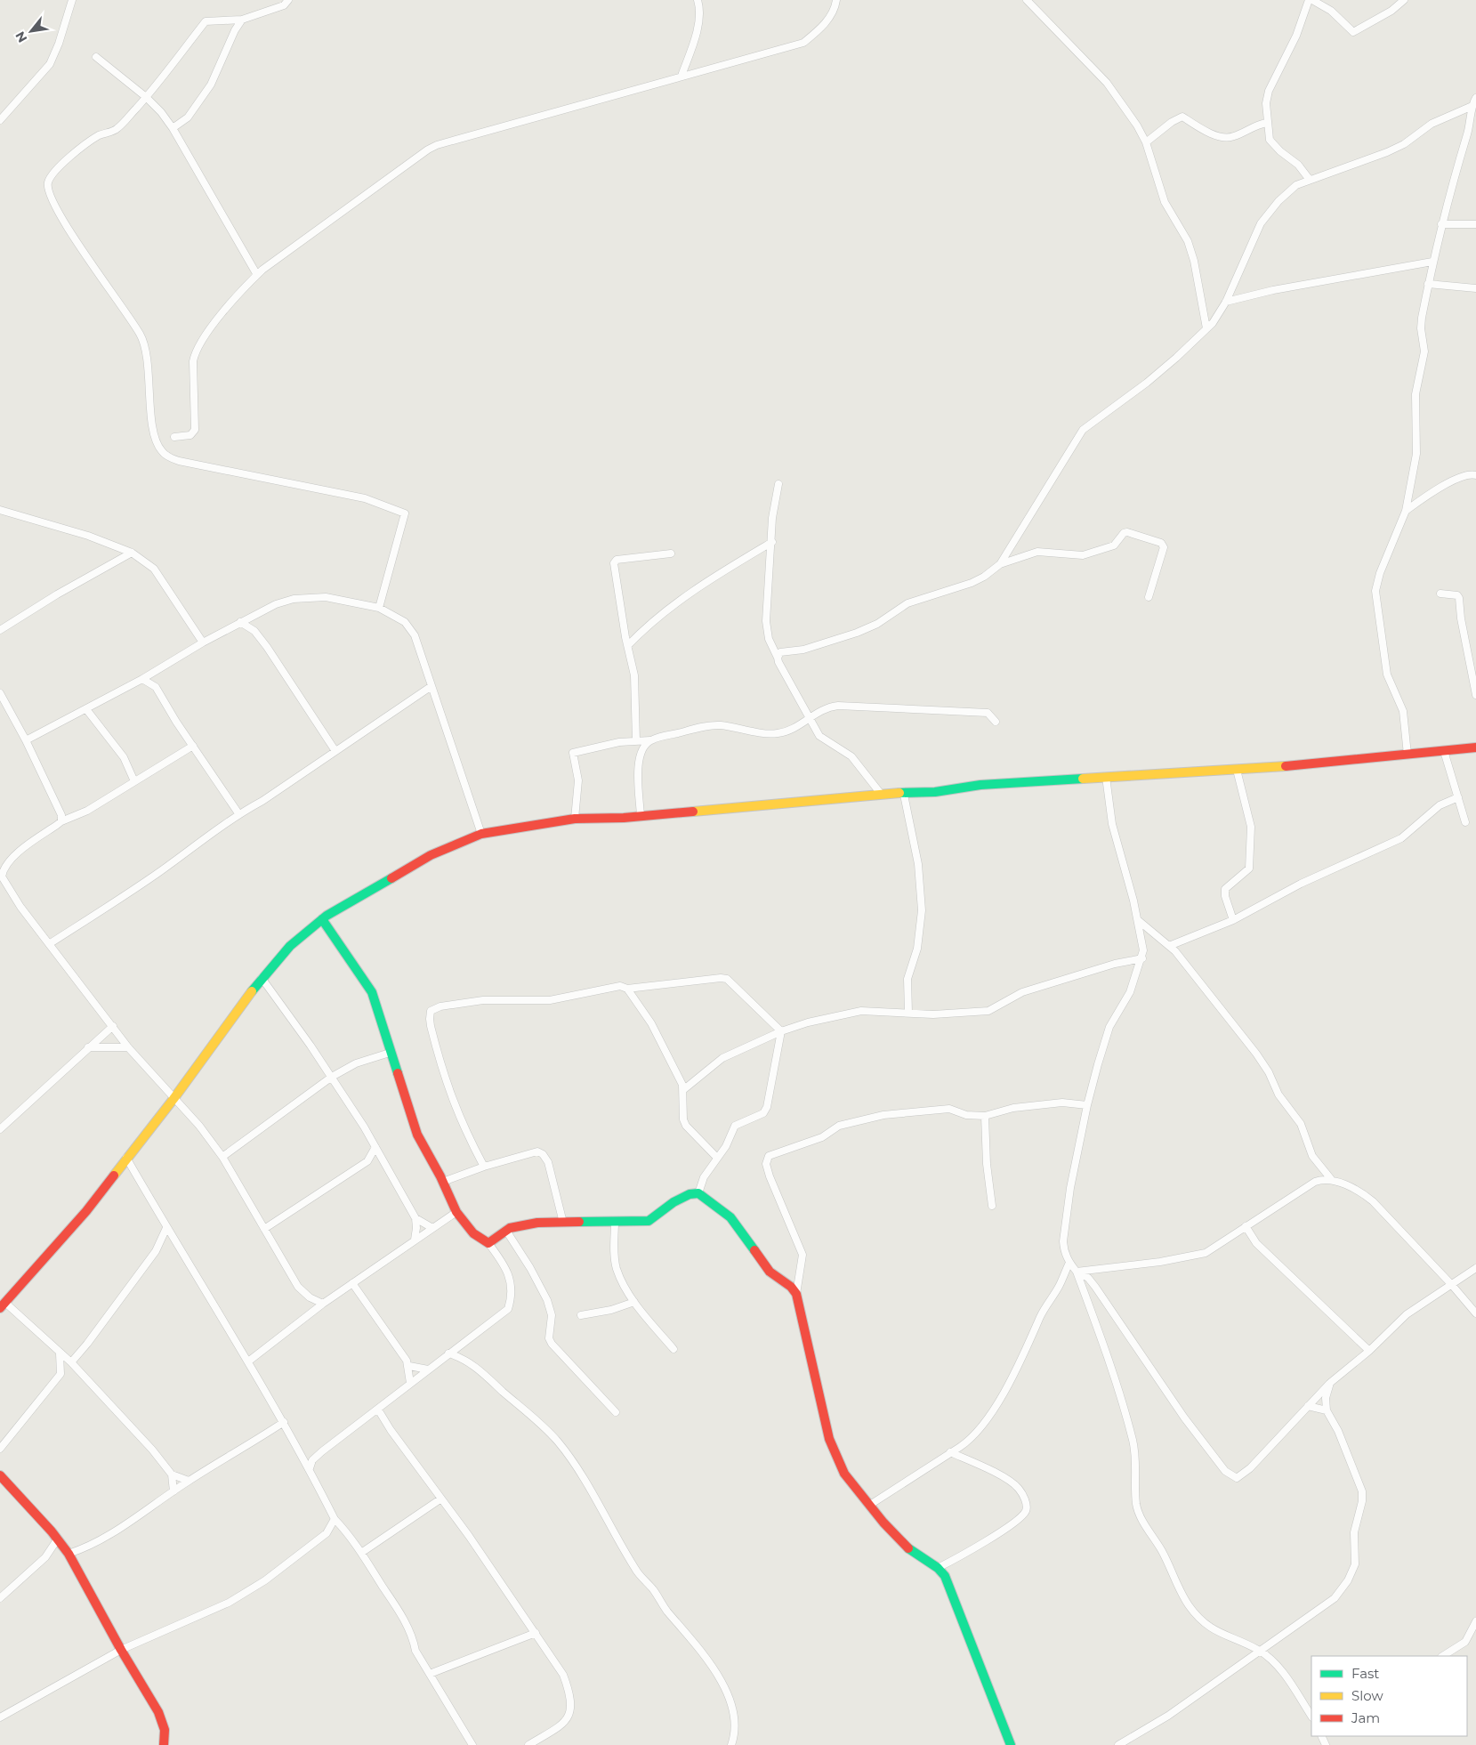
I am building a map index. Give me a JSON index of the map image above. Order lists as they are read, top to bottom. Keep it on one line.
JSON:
{"legend":["Fast","Slow","Jam"],"north":"bottom left"}
